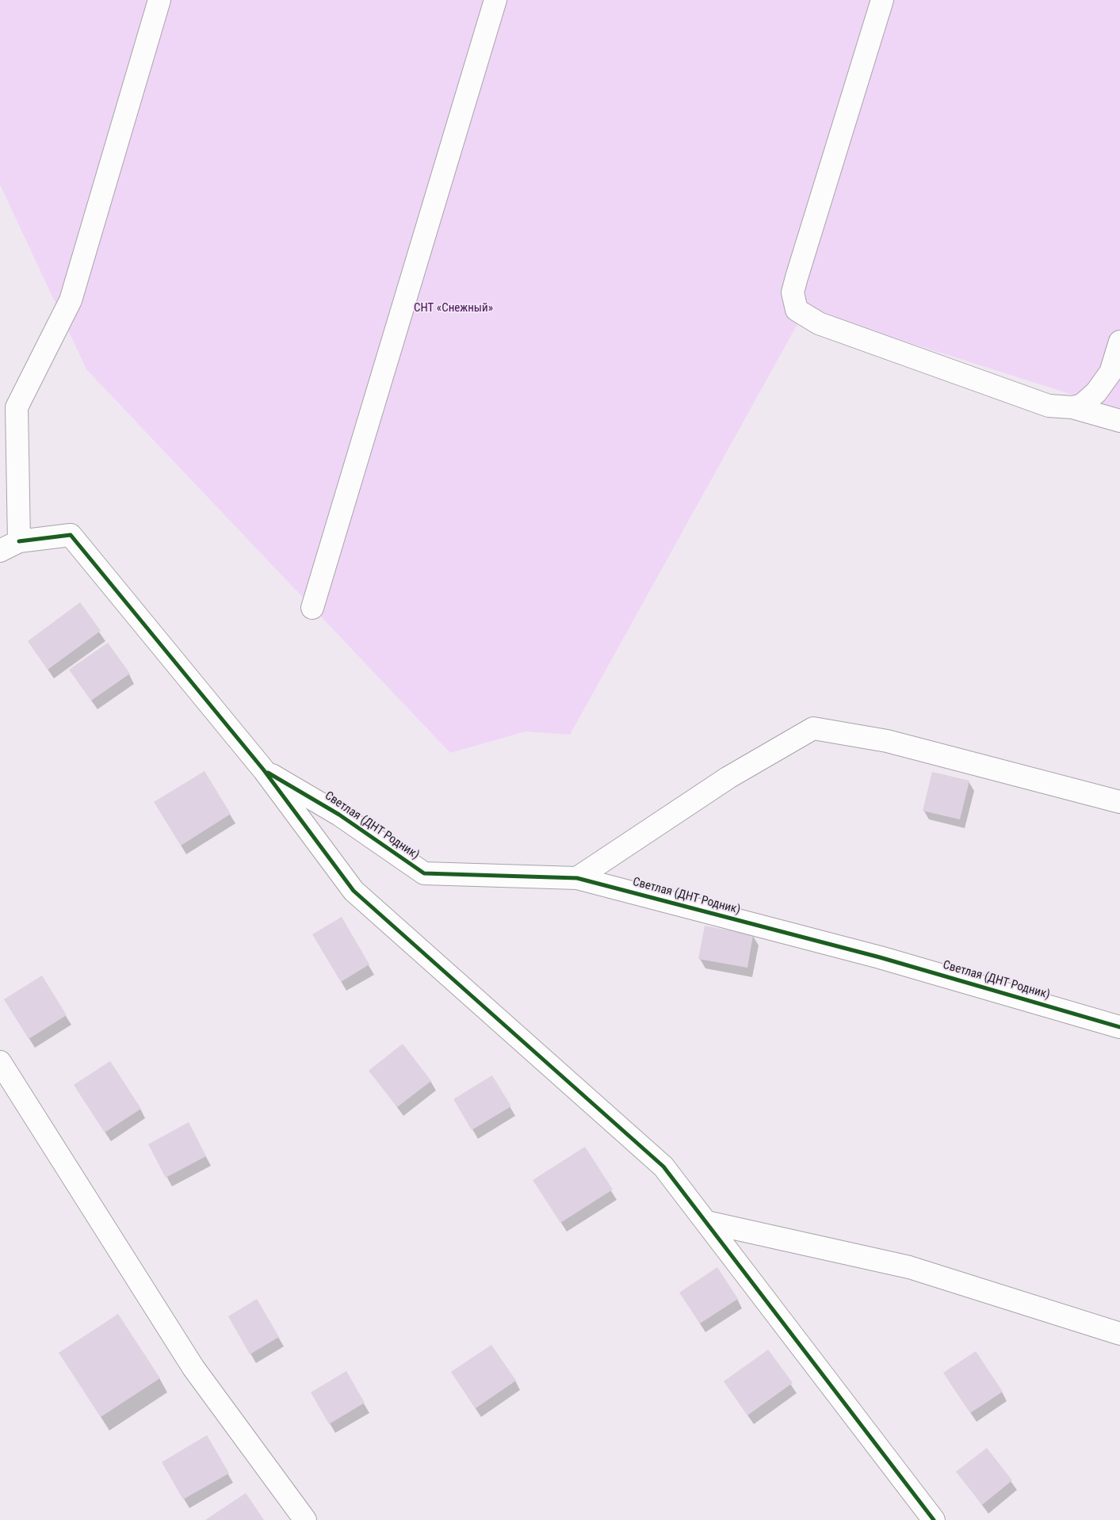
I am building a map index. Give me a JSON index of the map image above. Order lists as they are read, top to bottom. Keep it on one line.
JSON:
{"streets":{"street":["Светлая (ДНТ Родник)"]},"parks":["СНТ «Снежный»"]}
